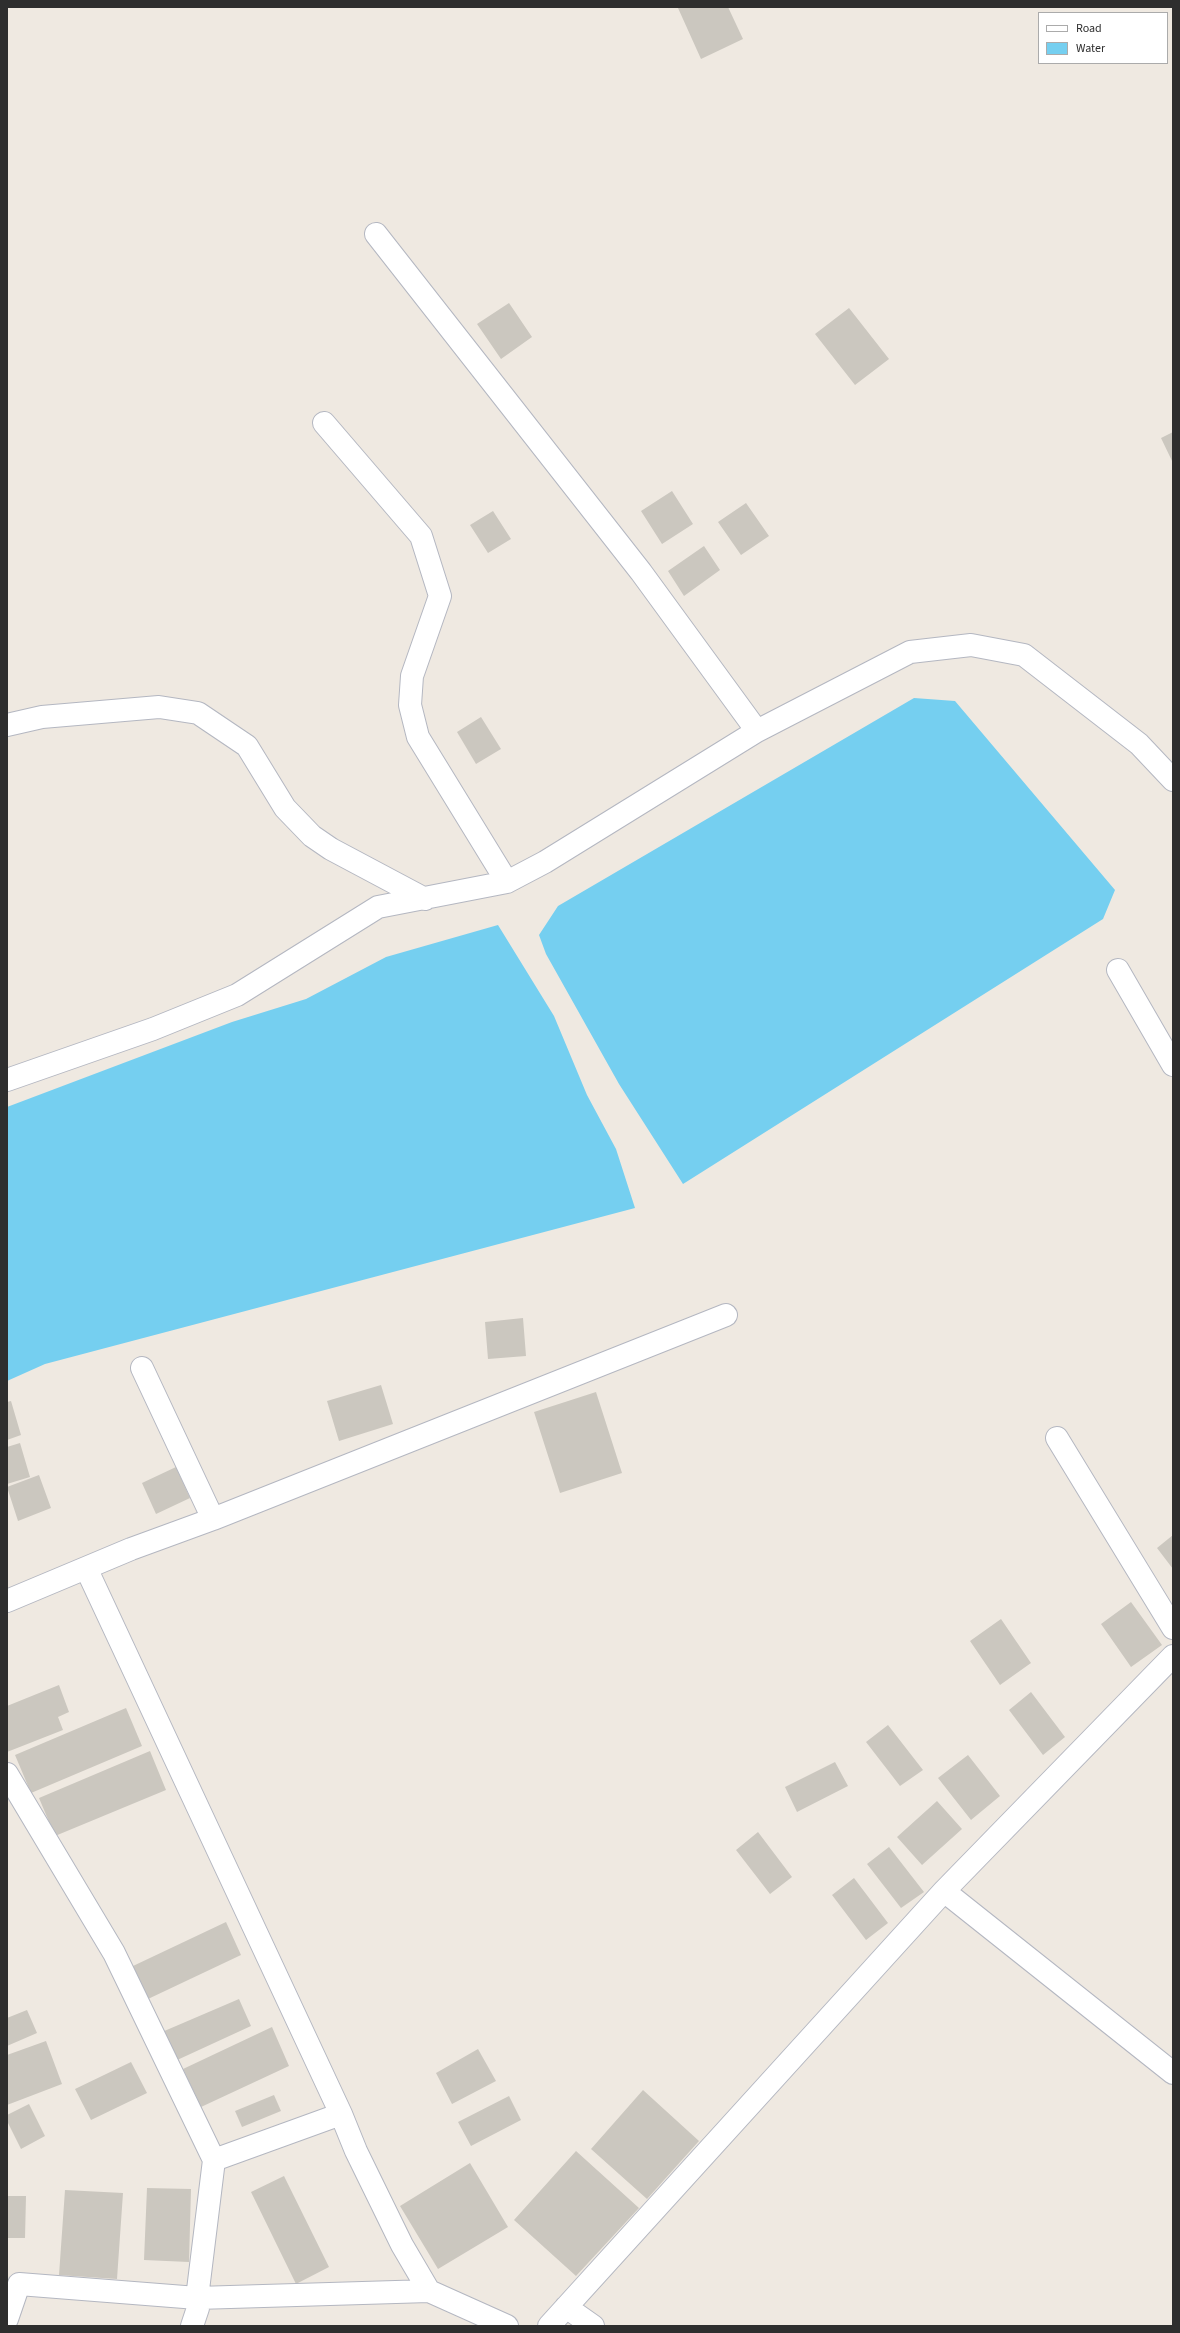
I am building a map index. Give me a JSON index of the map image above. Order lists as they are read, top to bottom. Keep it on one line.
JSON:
{"legend":["Road","Water"]}
